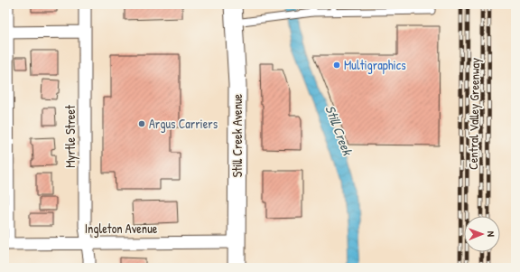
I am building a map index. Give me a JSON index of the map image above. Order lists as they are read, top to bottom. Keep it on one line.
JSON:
{"streets":{"street":["Still Creek Avenue","Myrtle Street","Ingleton Avenue"],"path":["Central Valley Greenway"]},"crossings":[["Still Creek Avenue","Ingleton Avenue"],["Myrtle Street","Ingleton Avenue"]],"water":["Still Creek"],"places":["Multigraphics","Argus Carriers"],"north":"right"}
